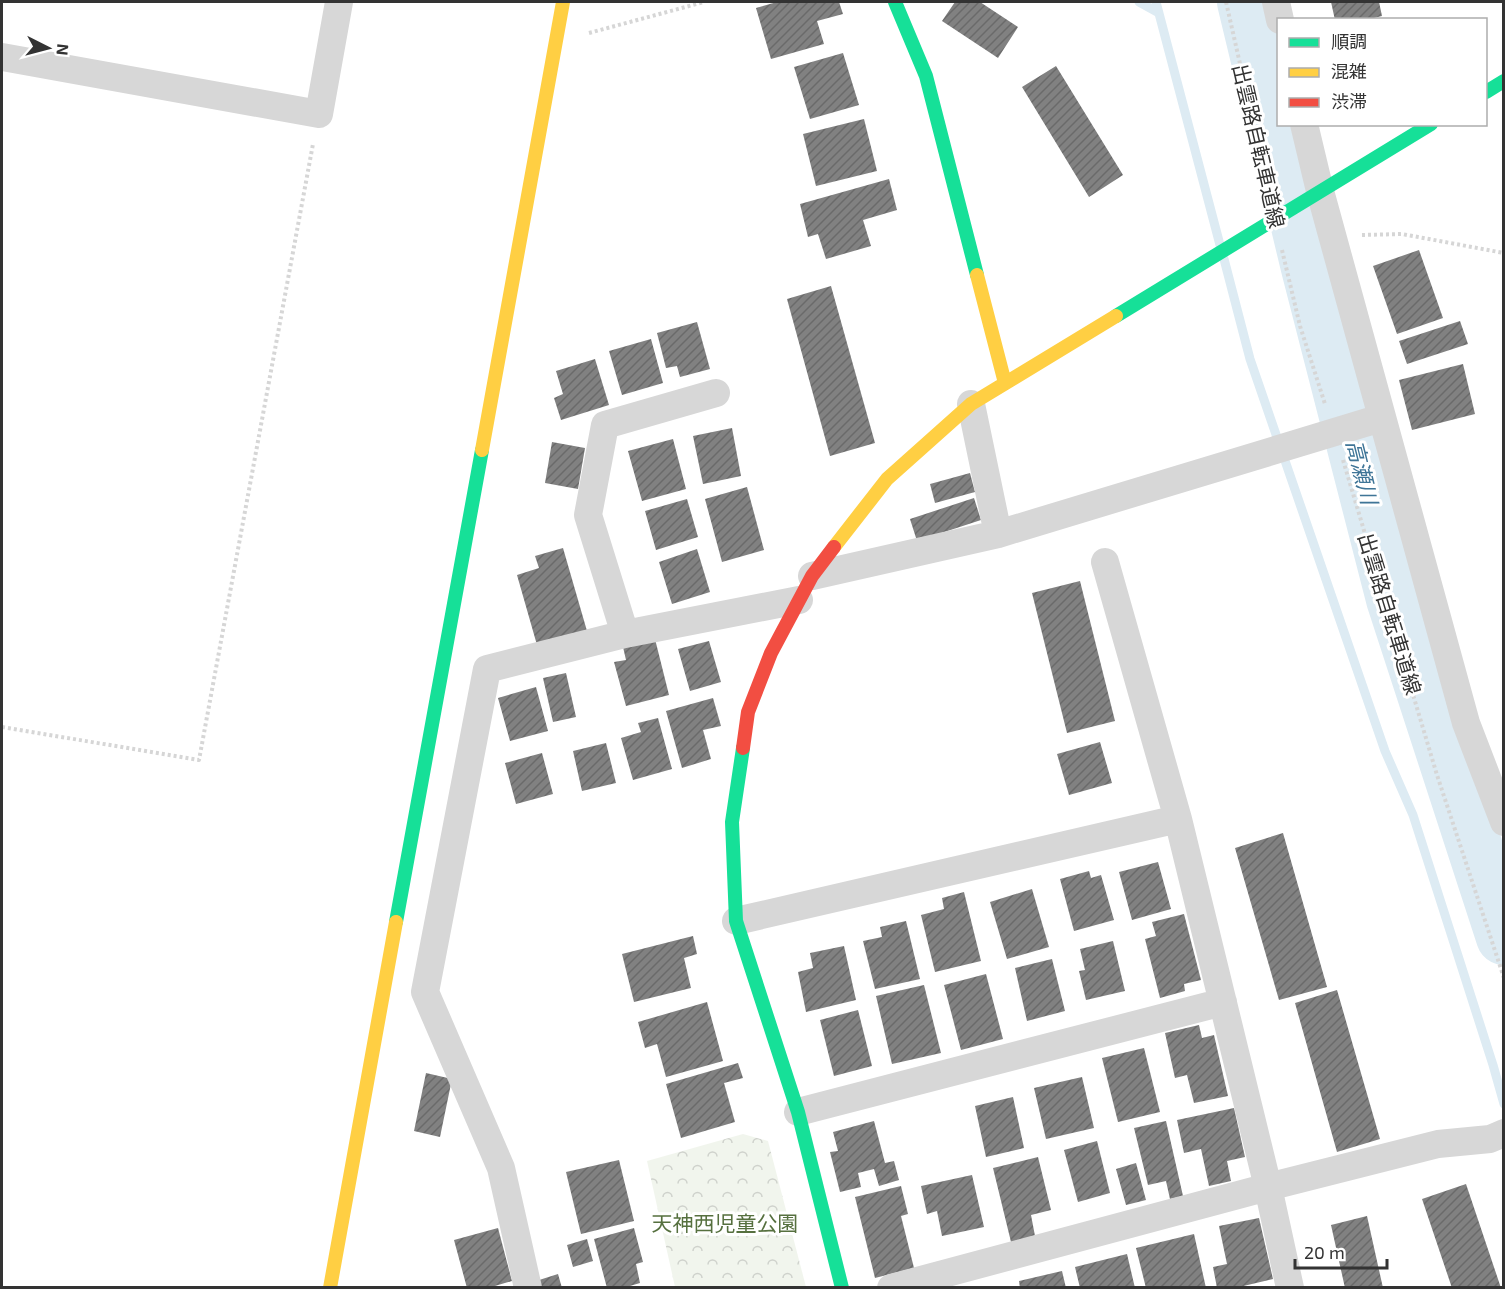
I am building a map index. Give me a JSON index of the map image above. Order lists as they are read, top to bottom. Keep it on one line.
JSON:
{"streets":{"path":["出雲路自転車道線"]},"water":["高瀬川"],"parks":["天神西児童公園"],"legend":["順調","混雑","渋滞"],"scale_bar":"20 m","north":"right"}
